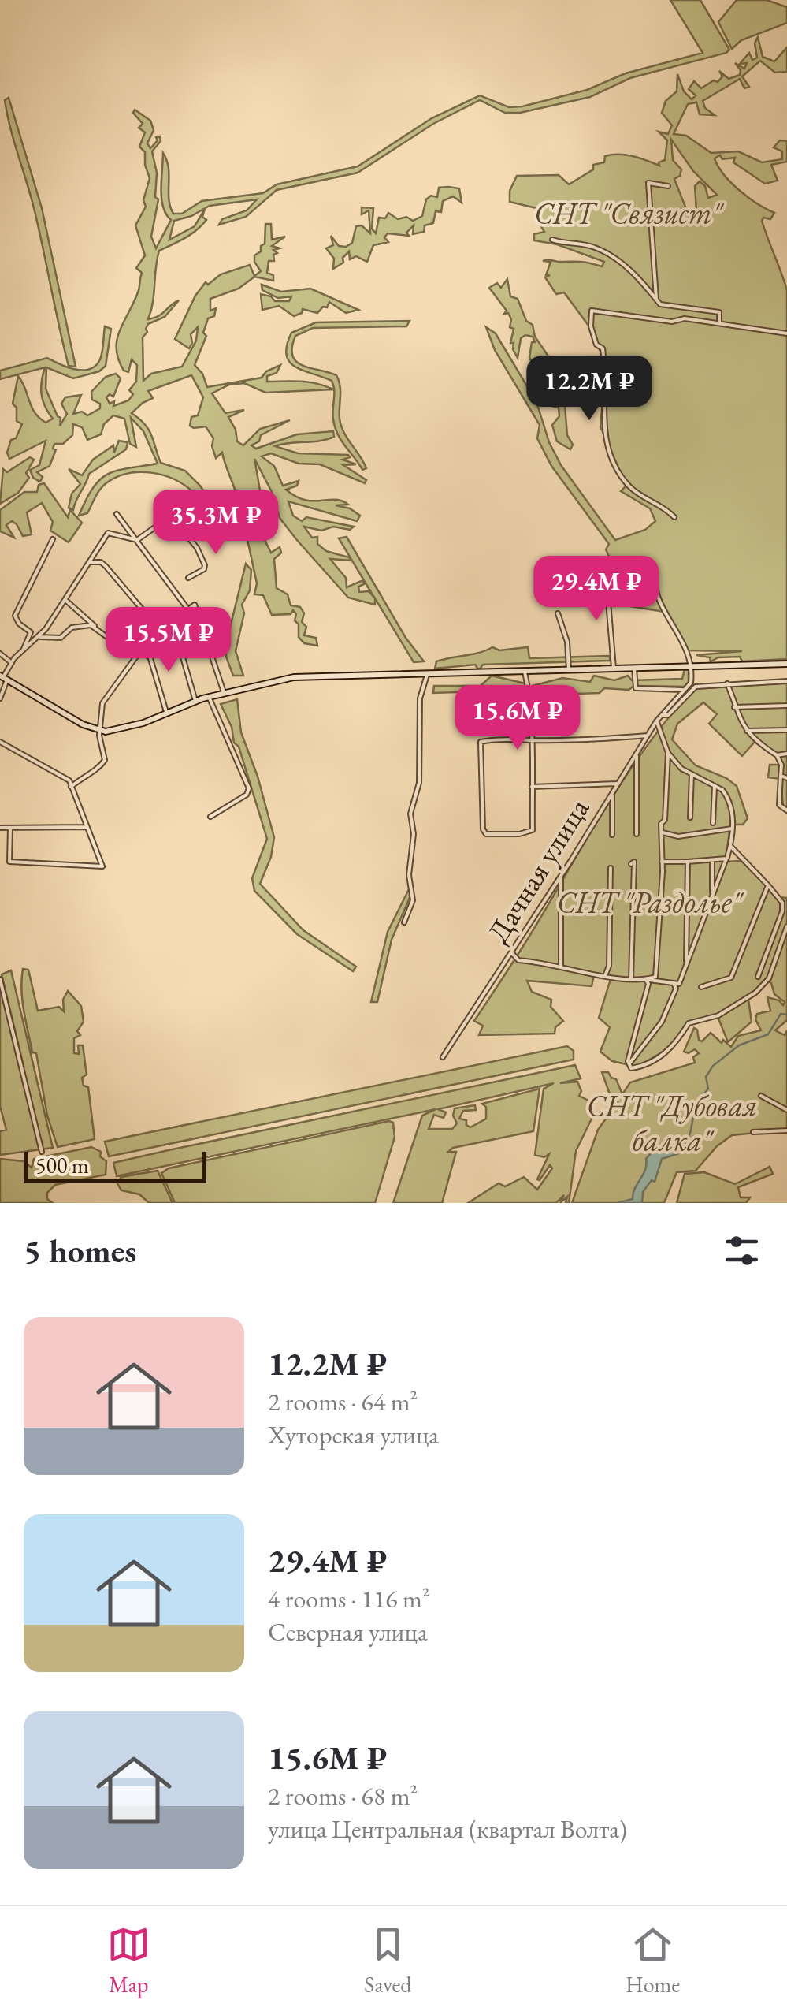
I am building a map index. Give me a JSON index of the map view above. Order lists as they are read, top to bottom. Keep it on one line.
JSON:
{"streets":{"street":["Дачная улица"]},"parks":["СНТ \"Связист\"","СНТ \"Раздолье\"","СНТ \"Дубовая балка\""],"scale_bar":"500 m","page":{"price":["12.2M ₽","35.3M ₽","29.4M ₽","15.5M ₽","15.6M ₽"],"scale":"500 m","heading":"5 homes","list":[{"name":"12.2M ₽","note":"2 rooms · 64 m² · Хуторская улица"},{"name":"29.4M ₽","note":"4 rooms · 116 m² · Северная улица"},{"name":"15.6M ₽","note":"2 rooms · 68 m² · улица Центральная (квартал Волта)"}],"tabs":["Map","Saved","Home"]}}
